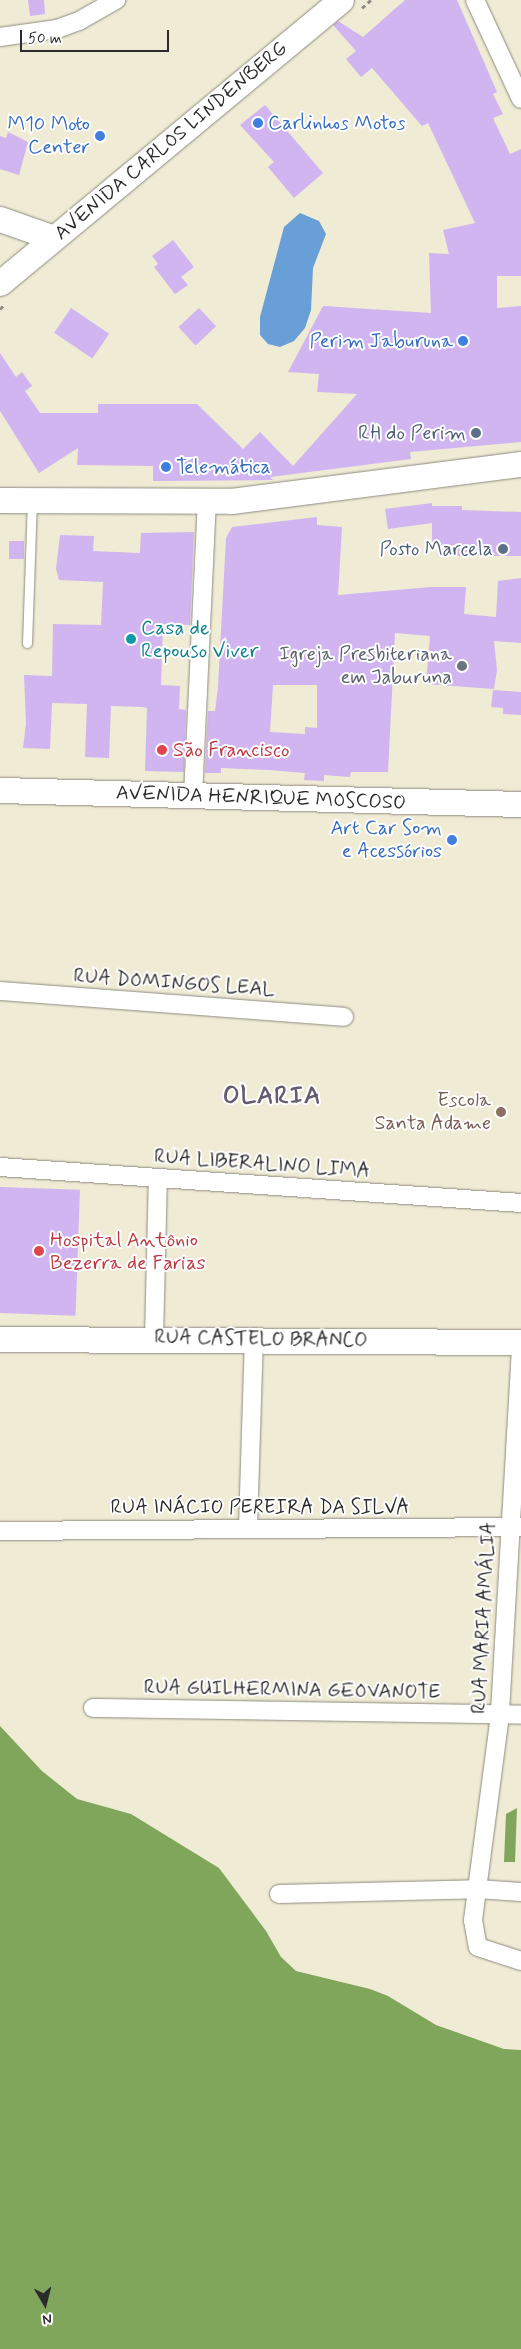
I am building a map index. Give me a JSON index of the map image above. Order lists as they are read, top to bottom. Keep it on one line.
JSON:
{"streets":{"street":["AVENIDA CARLOS LINDENBERG","AVENIDA HENRIQUE MOSCOSO","RUA DOMINGOS LEAL","RUA LIBERALINO LIMA","RUA CASTELO BRANCO","RUA INÁCIO PEREIRA DA SILVA","RUA MARIA AMÁLIA","RUA GUILHERMINA GEOVANOTE"]},"crossings":[["RUA INÁCIO PEREIRA DA SILVA","RUA MARIA AMÁLIA"],["RUA MARIA AMÁLIA","RUA GUILHERMINA GEOVANOTE"]],"districts":["OLARIA"],"places":["Carlinhos Motos","M10 Moto Center","Perim Jaburuna","RH do Perim","Telemática","Posto Marcela","Casa de Repouso Viver","Igreja Presbiteriana em Jaburuna","São Francisco","Art Car Som e Acessórios","Escola Santa Adame","Hospital Antônio Bezerra de Farias"],"scale_bar":"50 m","north":"bottom"}
